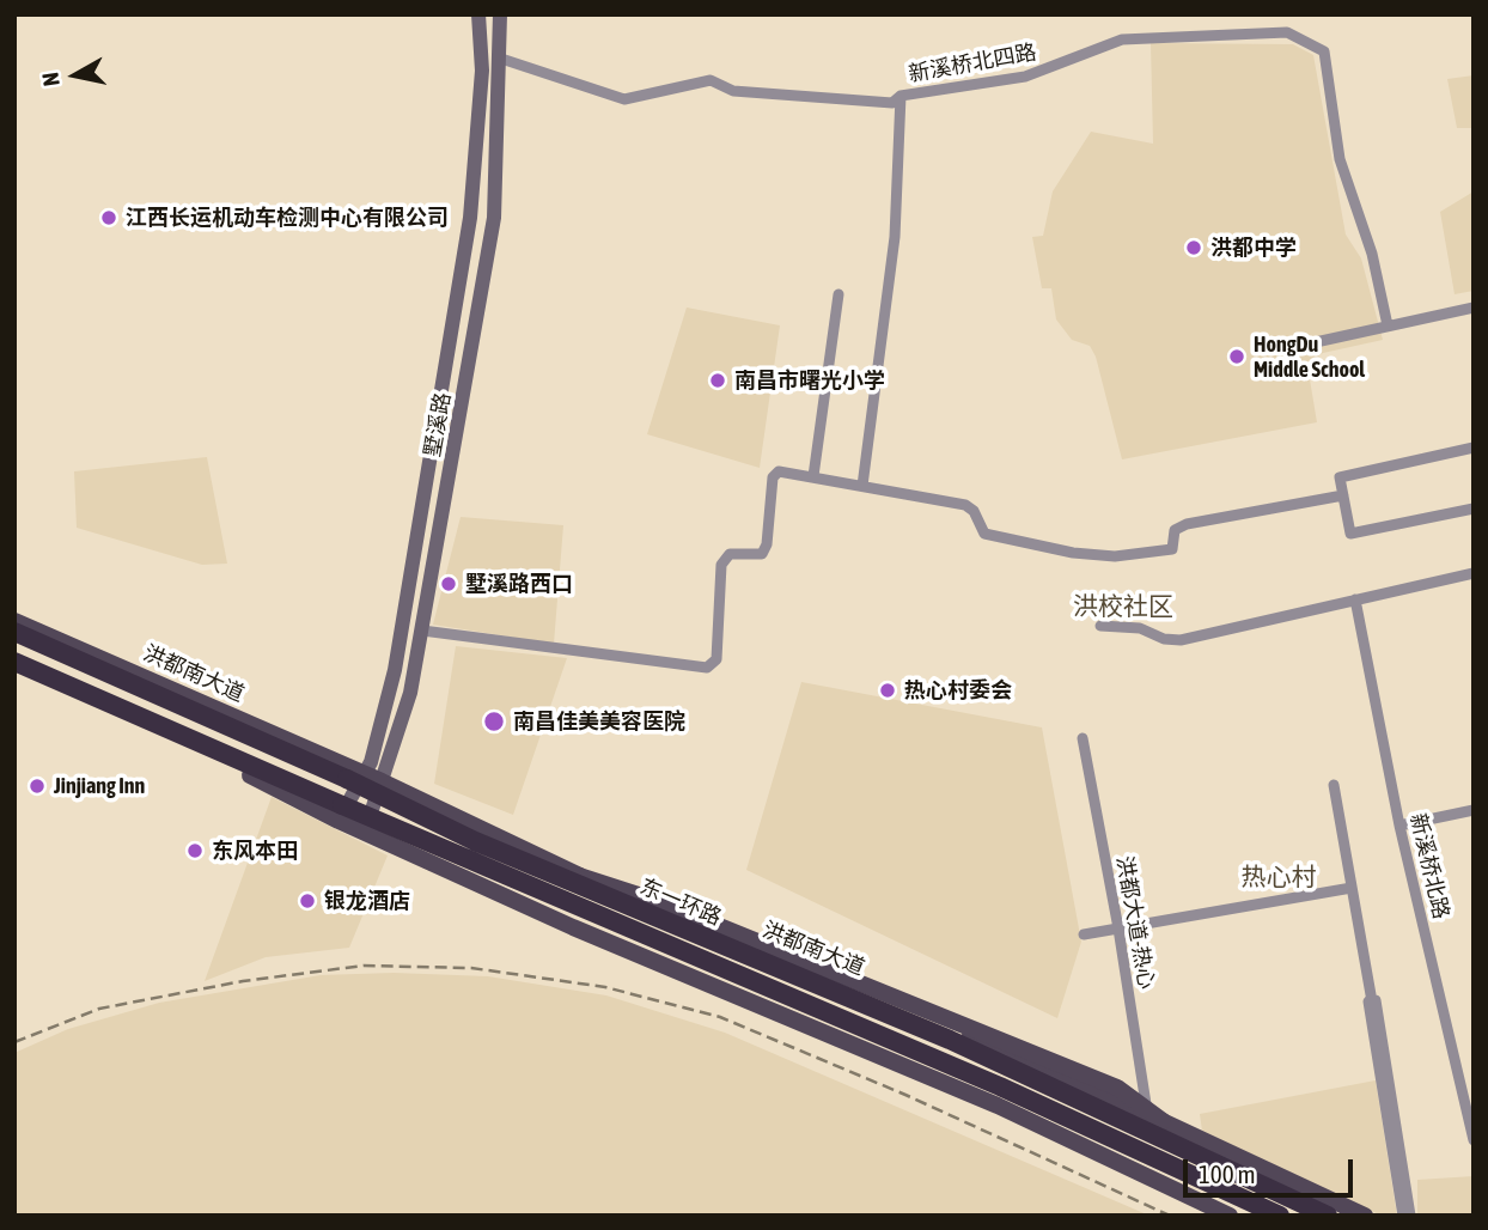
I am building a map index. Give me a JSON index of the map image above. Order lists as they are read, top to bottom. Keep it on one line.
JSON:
{"streets":{"highway":["东一环路"],"main road":["洪都南大道"],"street":["新溪桥北四路","墅溪路","新溪桥北路","洪都大道-热心"]},"crossings":[["新溪桥北四路","墅溪路"],["墅溪路","洪都南大道"],["洪都南大道","洪都大道-热心"]],"districts":["洪校社区","热心村"],"places":["江西长运机动车检测中心有限公司","洪都中学","HongDu Middle School","南昌市曙光小学","墅溪路西口","热心村委会","南昌佳美美容医院","Jinjiang Inn","东风本田","银龙酒店"],"scale_bar":"100 m","north":"left"}
